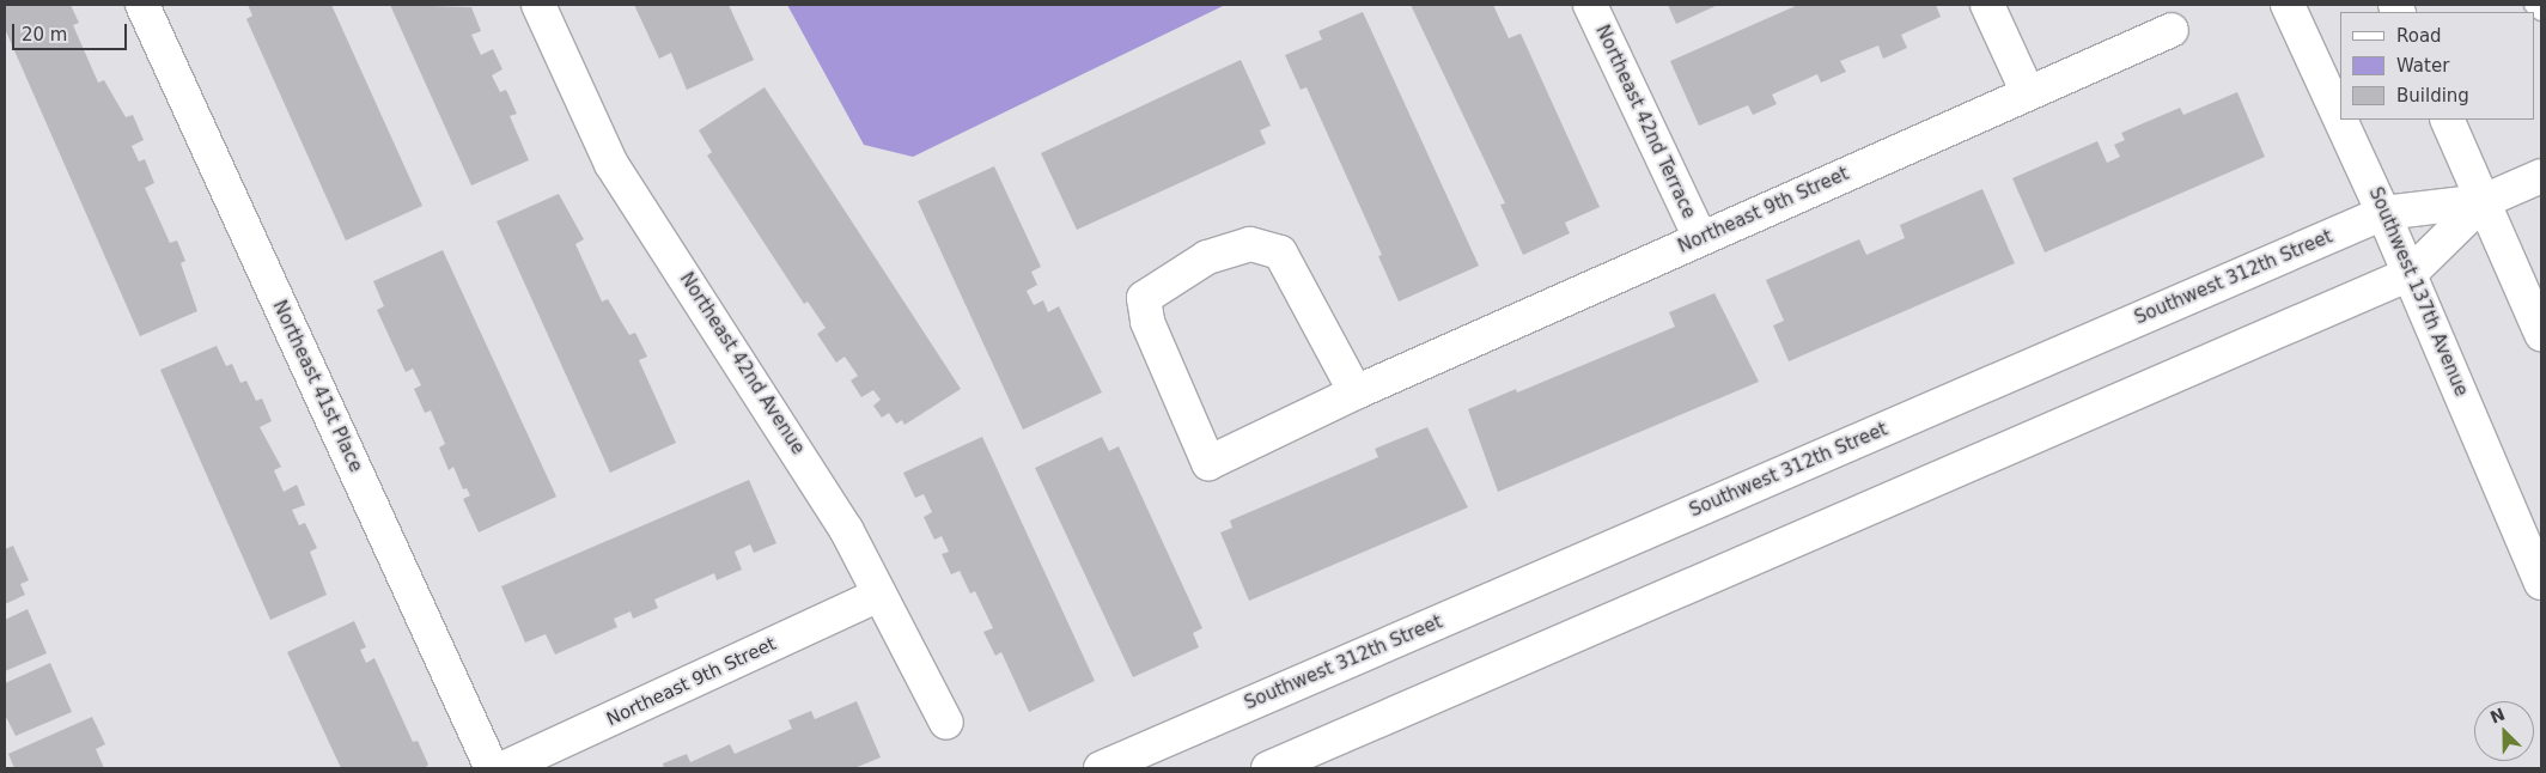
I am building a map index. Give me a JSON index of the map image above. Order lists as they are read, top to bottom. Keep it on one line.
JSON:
{"streets":{"street":["Northeast 42nd Terrace","Northeast 9th Street","Southwest 312th Street","Southwest 137th Avenue","Northeast 42nd Avenue","Northeast 41st Place"]},"crossings":[["Northeast 42nd Terrace","Northeast 9th Street"],["Northeast 9th Street","Northeast 42nd Avenue"],["Southwest 312th Street","Southwest 137th Avenue"]],"legend":["Road","Water","Building"],"scale_bar":"20 m","north":"top left"}
